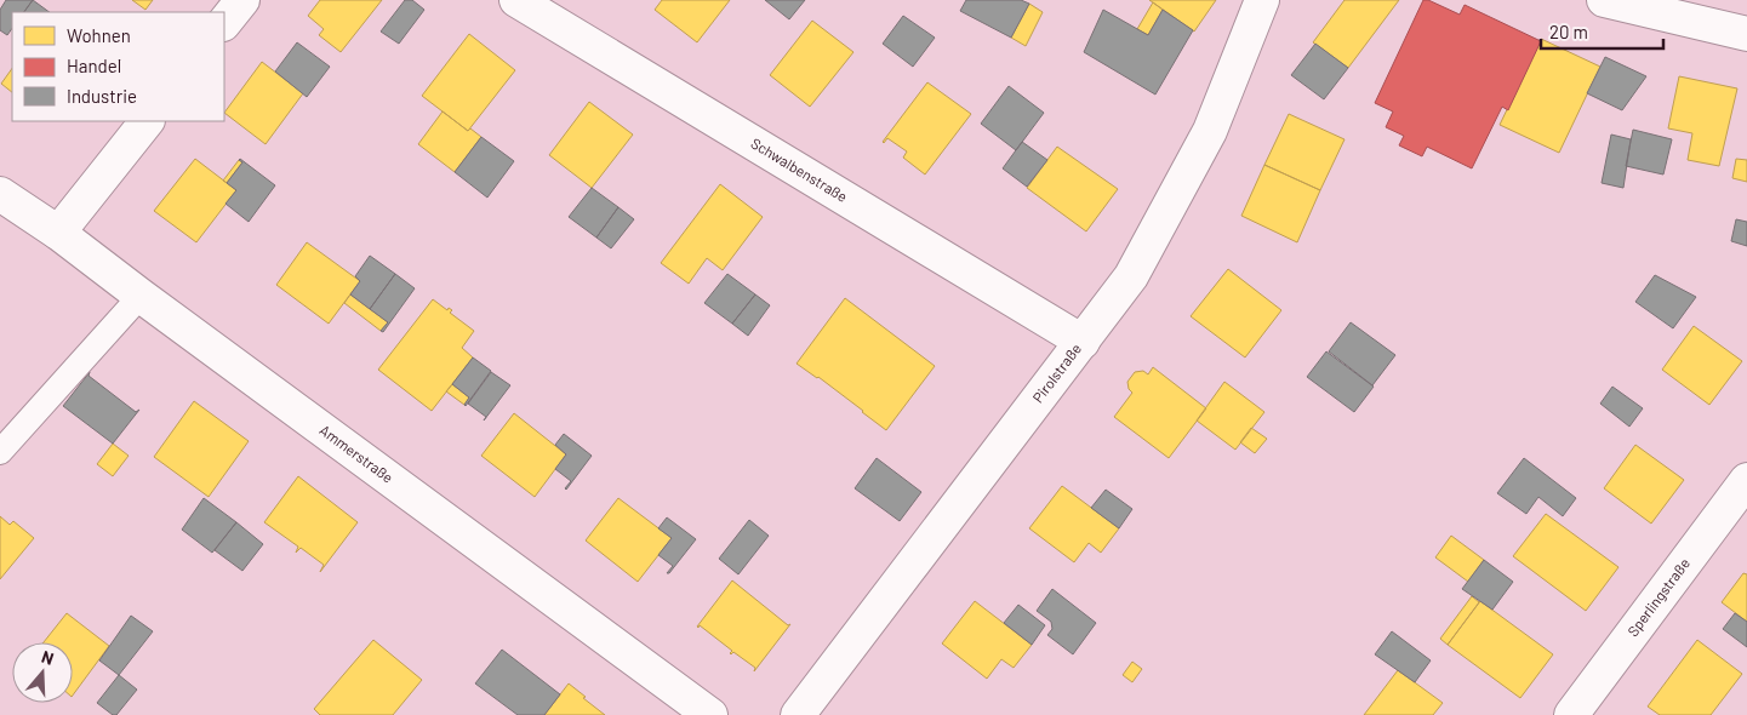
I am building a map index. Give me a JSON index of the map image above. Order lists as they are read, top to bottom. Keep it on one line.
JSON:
{"streets":{"street":["Schwalbenstraße","Pirolstraße","Ammerstraße","Sperlingstraße"]},"crossings":[["Schwalbenstraße","Pirolstraße"]],"legend":["Wohnen","Handel","Industrie"],"scale_bar":"20 m","north":"top"}
